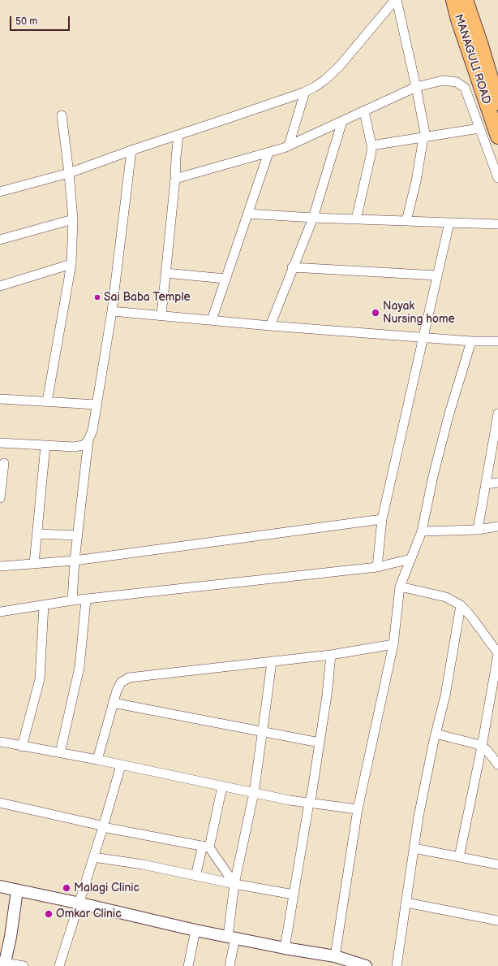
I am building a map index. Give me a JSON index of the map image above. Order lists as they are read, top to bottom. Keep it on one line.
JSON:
{"streets":{"main road":["MANAGULI ROAD"]},"places":["Sai Baba Temple","Nayak Nursing home","Malagi Clinic","Omkar Clinic"],"scale_bar":"50 m"}
